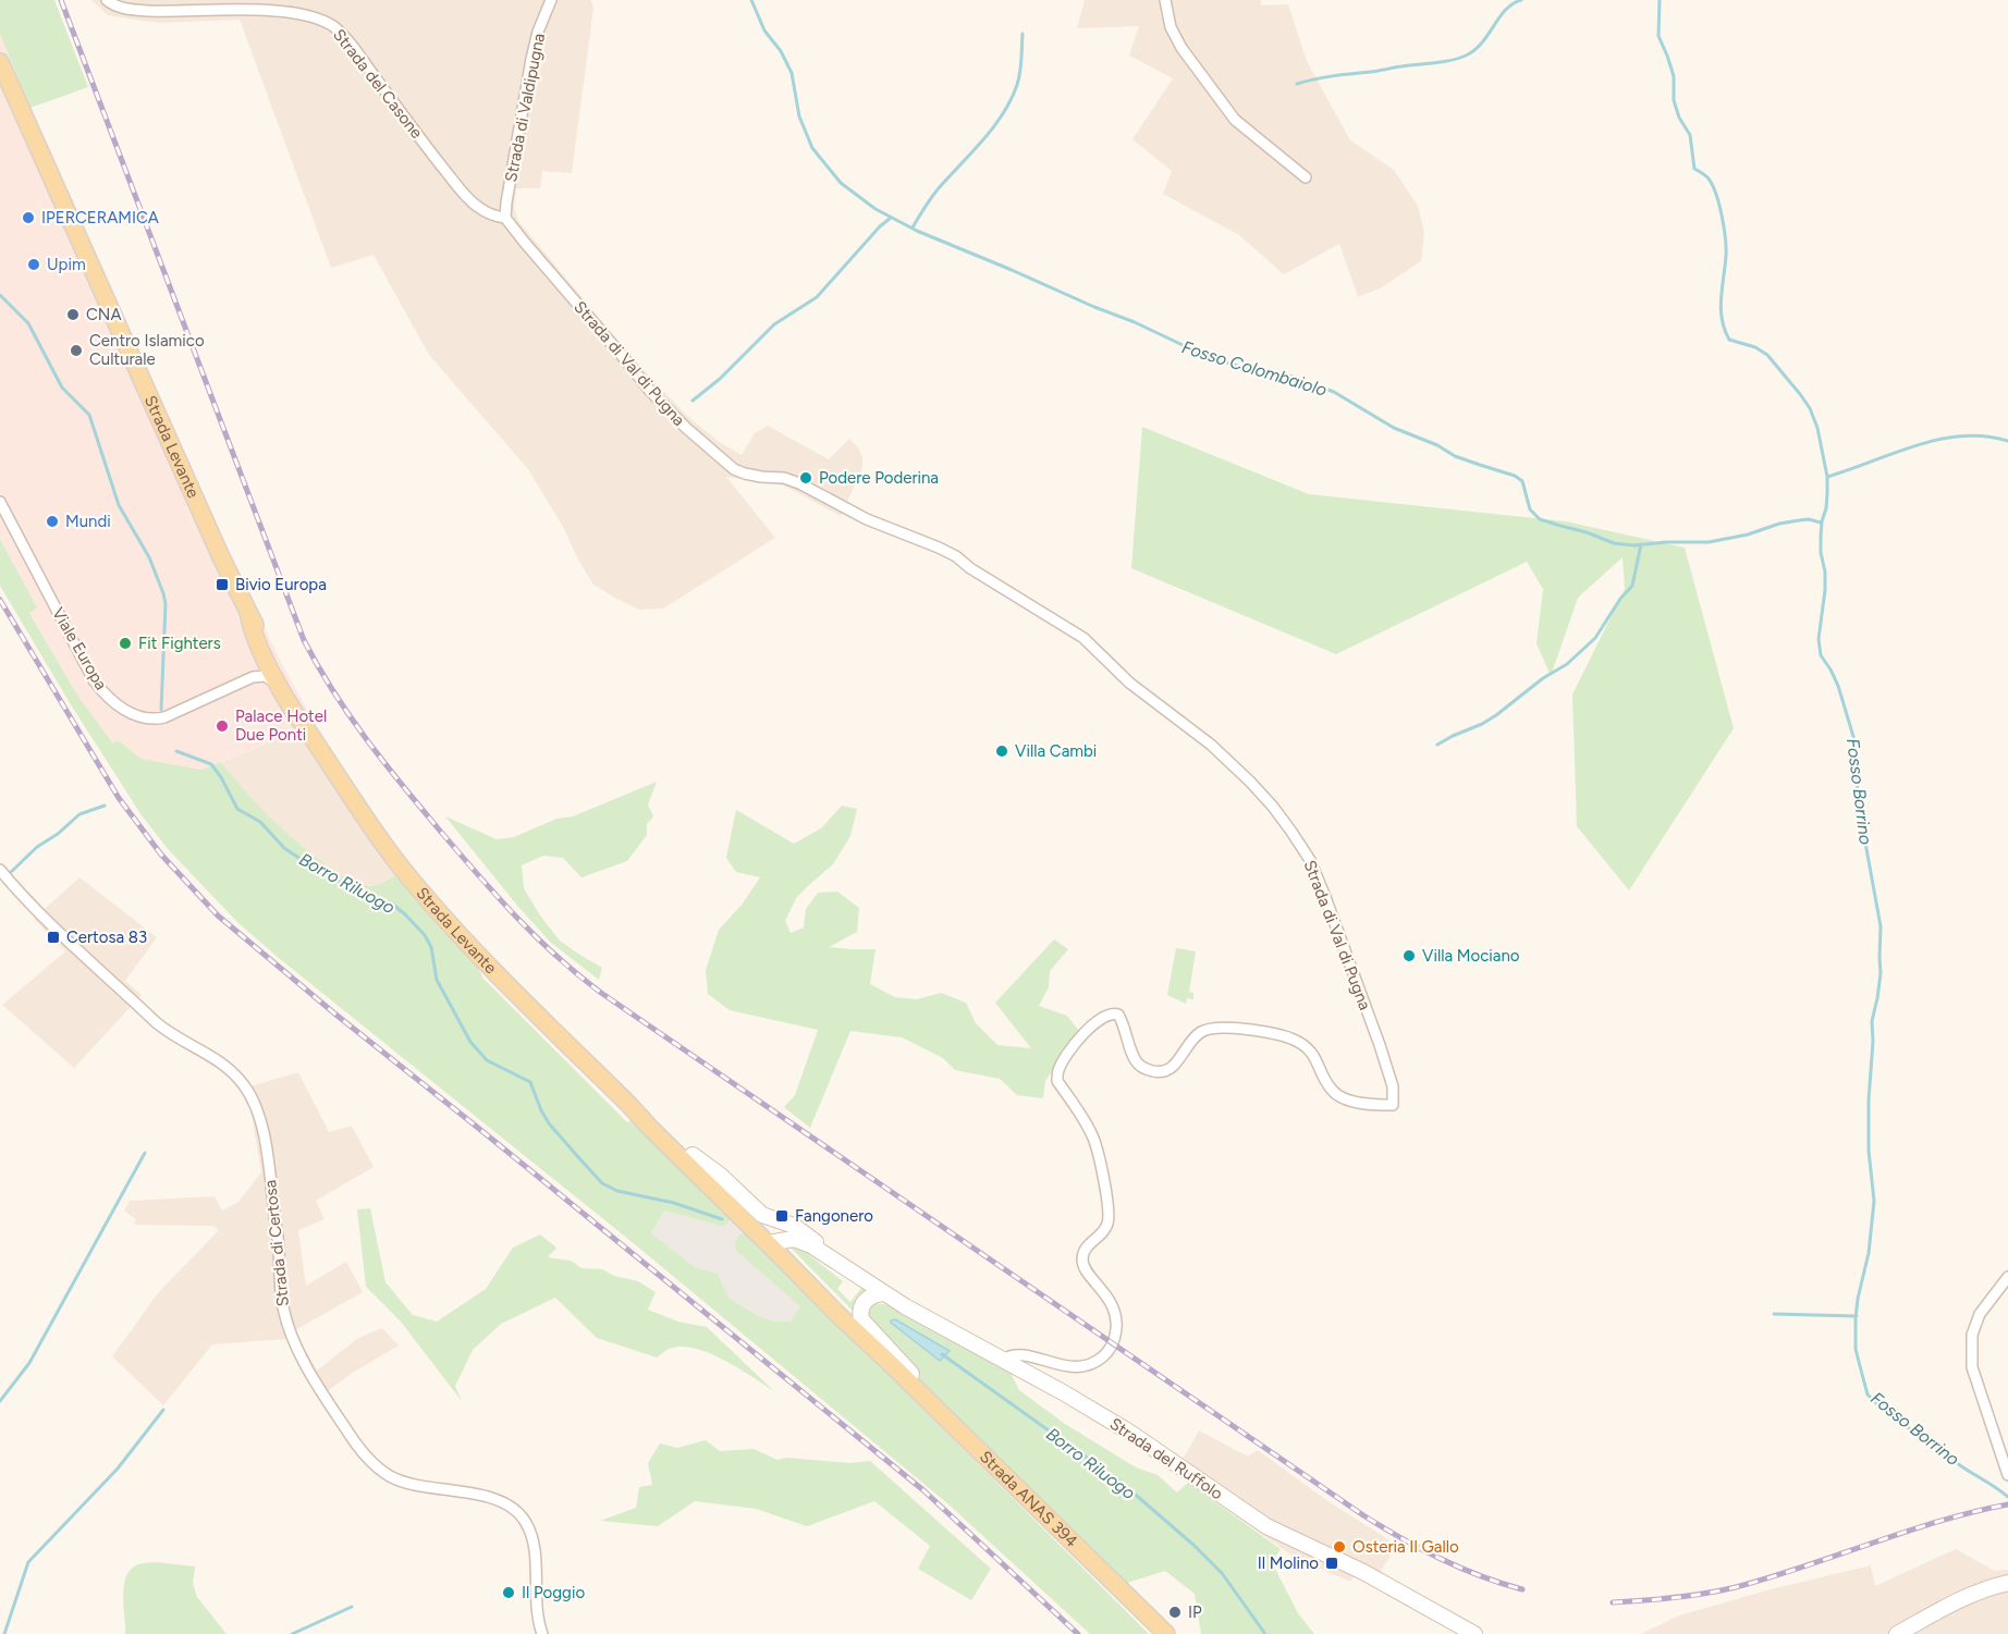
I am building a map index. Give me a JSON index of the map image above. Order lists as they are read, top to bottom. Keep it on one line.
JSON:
{"streets":{"main road":["Strada Levante","Strada ANAS 394"],"street":["Strada del Casone","Strada di Valdipugna","Strada di Val di Pugna","Viale Europa","Strada di Certosa","Strada del Ruffolo"]},"crossings":[["Strada del Casone","Strada di Valdipugna"],["Strada del Casone","Strada di Val di Pugna"],["Strada di Valdipugna","Strada di Val di Pugna"],["Strada di Val di Pugna","Strada del Ruffolo"],["Strada Levante","Strada del Ruffolo"],["Strada Levante","Strada ANAS 394"],["Strada del Ruffolo","Strada ANAS 394"]],"water":["Fosso Colombaiolo","Fosso Borrino","Borro Riluogo"],"places":{"other":["IPERCERAMICA","Upim","CNA","Centro Islamico Culturale","Podere Poderina","Mundi","Fit Fighters","Palace Hotel Due Ponti","Villa Cambi","Villa Mociano","Osteria Il Gallo","Il Poggio","IP"],"transit":["Bivio Europa","Certosa 83","Fangonero","Il Molino"]}}
